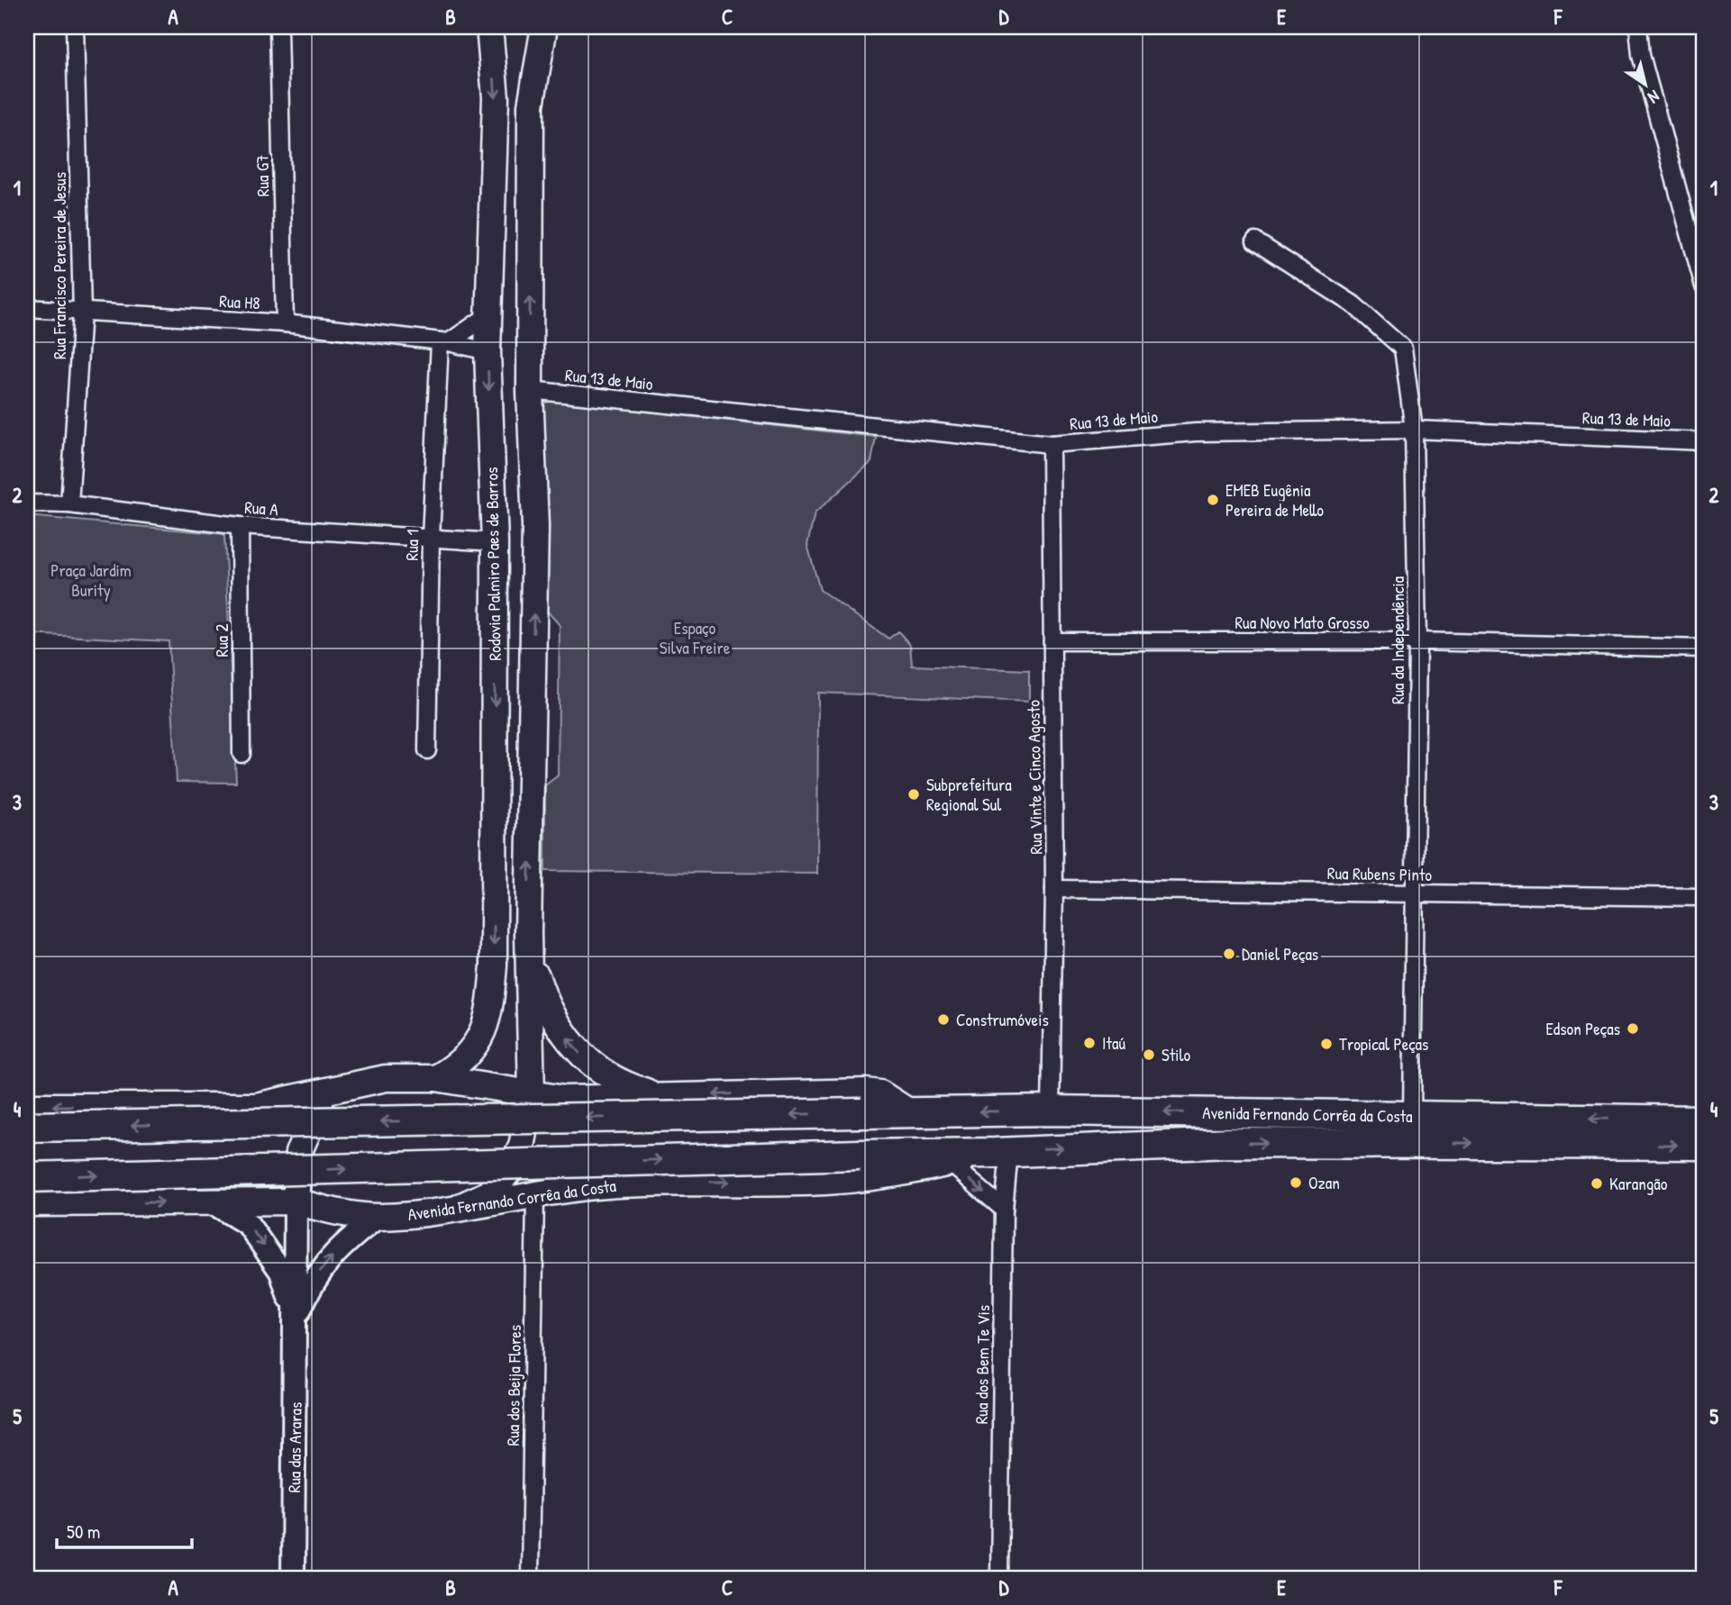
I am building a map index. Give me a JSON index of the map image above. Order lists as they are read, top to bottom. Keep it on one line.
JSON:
{"streets":{"highway":["Avenida Fernando Corrêa da Costa"],"main road":["Rodovia Palmiro Paes de Barros"],"street":["Rua G7","Rua Francisco Pereira de Jesus","Rua H8","Rua 13 de Maio","Rua A","Rua 1","Rua Novo Mato Grosso","Rua 2","Rua da Independência","Rua Vinte e Cinco Agosto","Rua Rubens Pinto","Rua dos Bem Te Vis","Rua dos Beija Flores","Rua das Araras"]},"crossings":[["Rua G7","Rua H8"],["Rua Francisco Pereira de Jesus","Rua H8"],["Rua Francisco Pereira de Jesus","Rua A"],["Rua H8","Rua 1"],["Rua H8","Rodovia Palmiro Paes de Barros"],["Rua 13 de Maio","Rua da Independência"],["Rua 13 de Maio","Rua Vinte e Cinco Agosto"],["Rua A","Rua 1"],["Rua A","Rodovia Palmiro Paes de Barros"],["Rua A","Rua 2"],["Rua Novo Mato Grosso","Rua da Independência"],["Rua Novo Mato Grosso","Rua Vinte e Cinco Agosto"],["Rua da Independência","Rua Rubens Pinto"],["Rua da Independência","Avenida Fernando Corrêa da Costa"],["Rua Vinte e Cinco Agosto","Rua Rubens Pinto"],["Rua Vinte e Cinco Agosto","Avenida Fernando Corrêa da Costa"],["Avenida Fernando Corrêa da Costa","Rua dos Bem Te Vis"],["Avenida Fernando Corrêa da Costa","Rua dos Beija Flores"],["Avenida Fernando Corrêa da Costa","Rua das Araras"]],"parks":["Praça Jardim Burity","Espaço Silva Freire"],"places":["EMEB Eugênia Pereira de Mello","Subprefeitura Regional Sul","Daniel Peças","Construmóveis","Edson Peças","Itaú","Tropical Peças","Stilo","Ozan","Karangão"],"scale_bar":"50 m","north":"bottom right","grid":{"columns":["A","B","C","D","E","F"],"rows":["1","2","3","4","5"]}}
